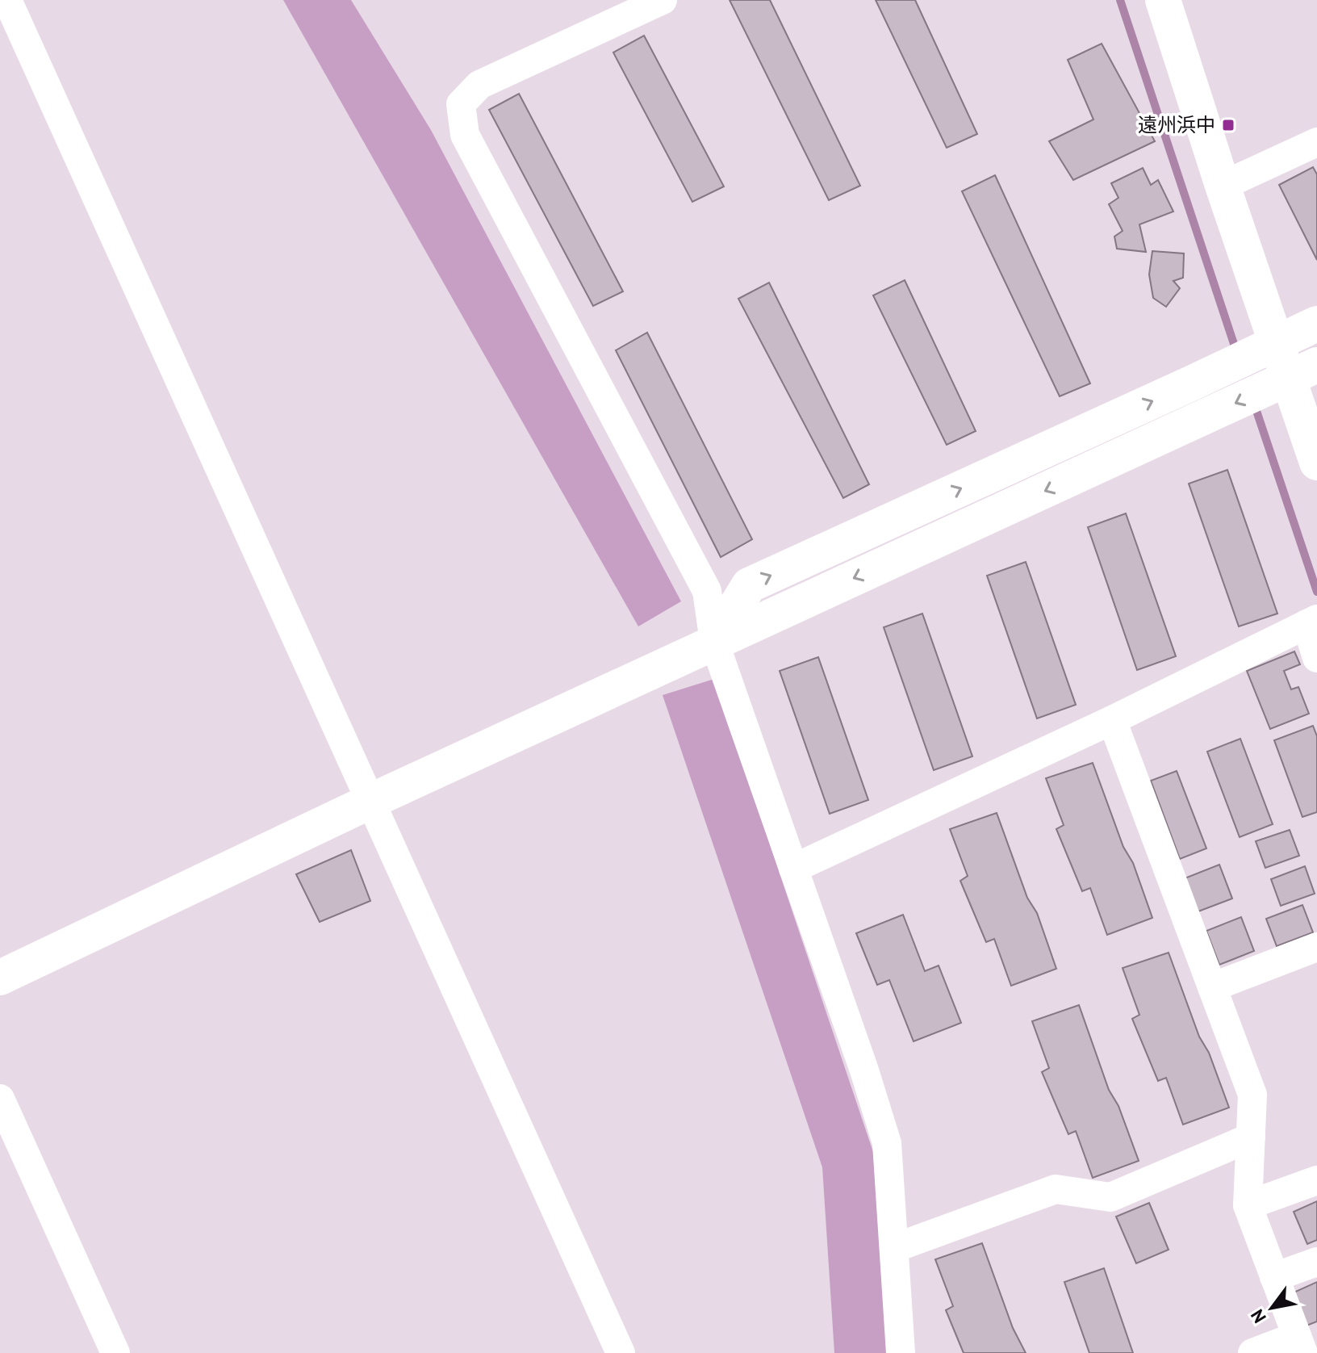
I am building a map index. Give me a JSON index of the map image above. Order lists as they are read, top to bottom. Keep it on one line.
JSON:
{"places":{"transit":["遠州浜中"]},"north":"bottom left"}
